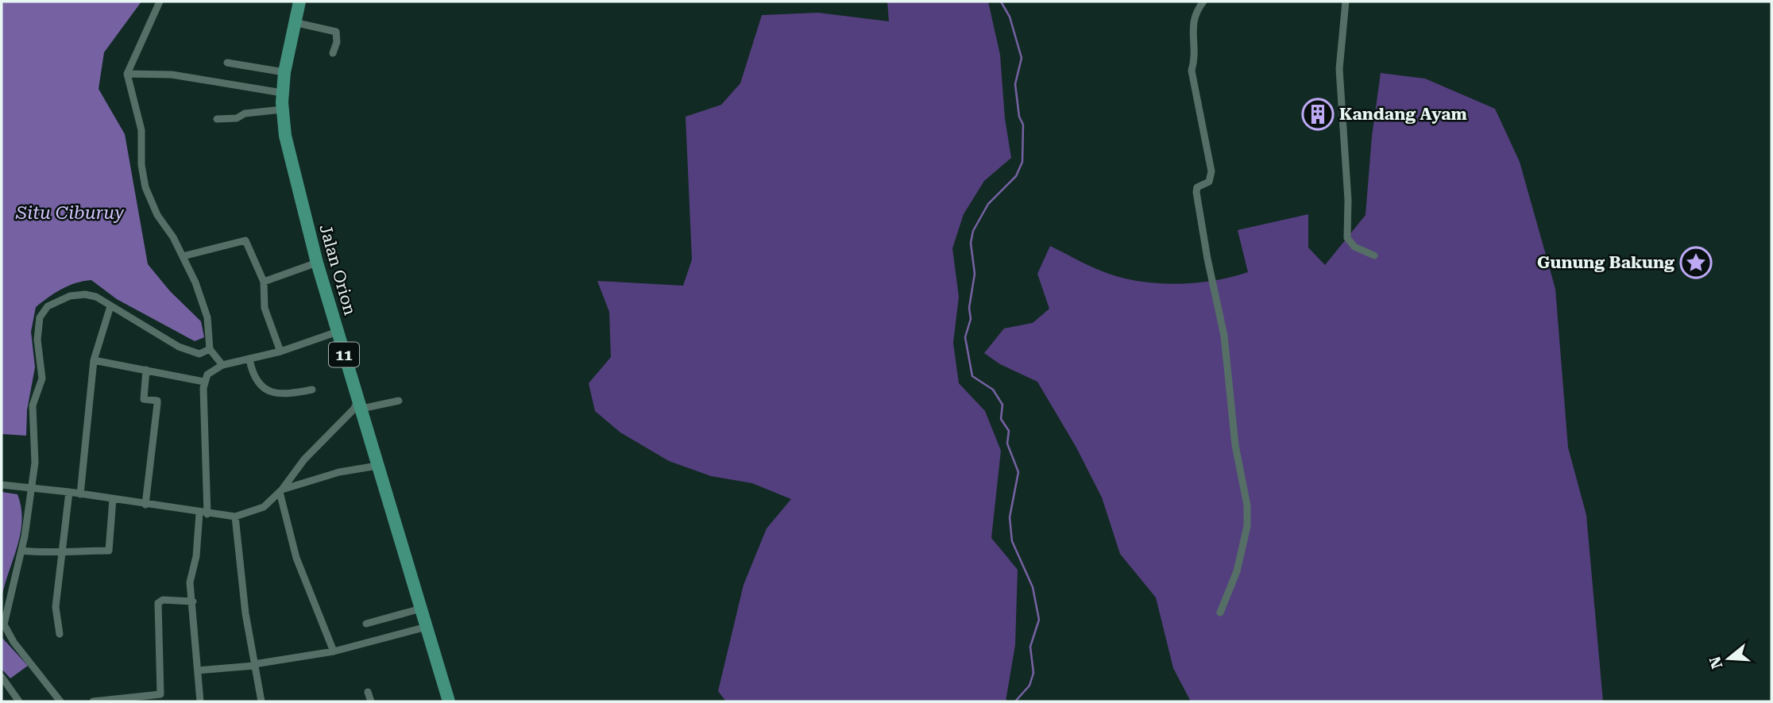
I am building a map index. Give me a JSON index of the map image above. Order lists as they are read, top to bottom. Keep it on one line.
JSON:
{"streets":{"highway":["Jalan Orion","11"]},"water":["Situ Ciburuy"],"places":{"building":["Kandang Ayam"],"place":["Gunung Bakung"]},"north":"left"}
